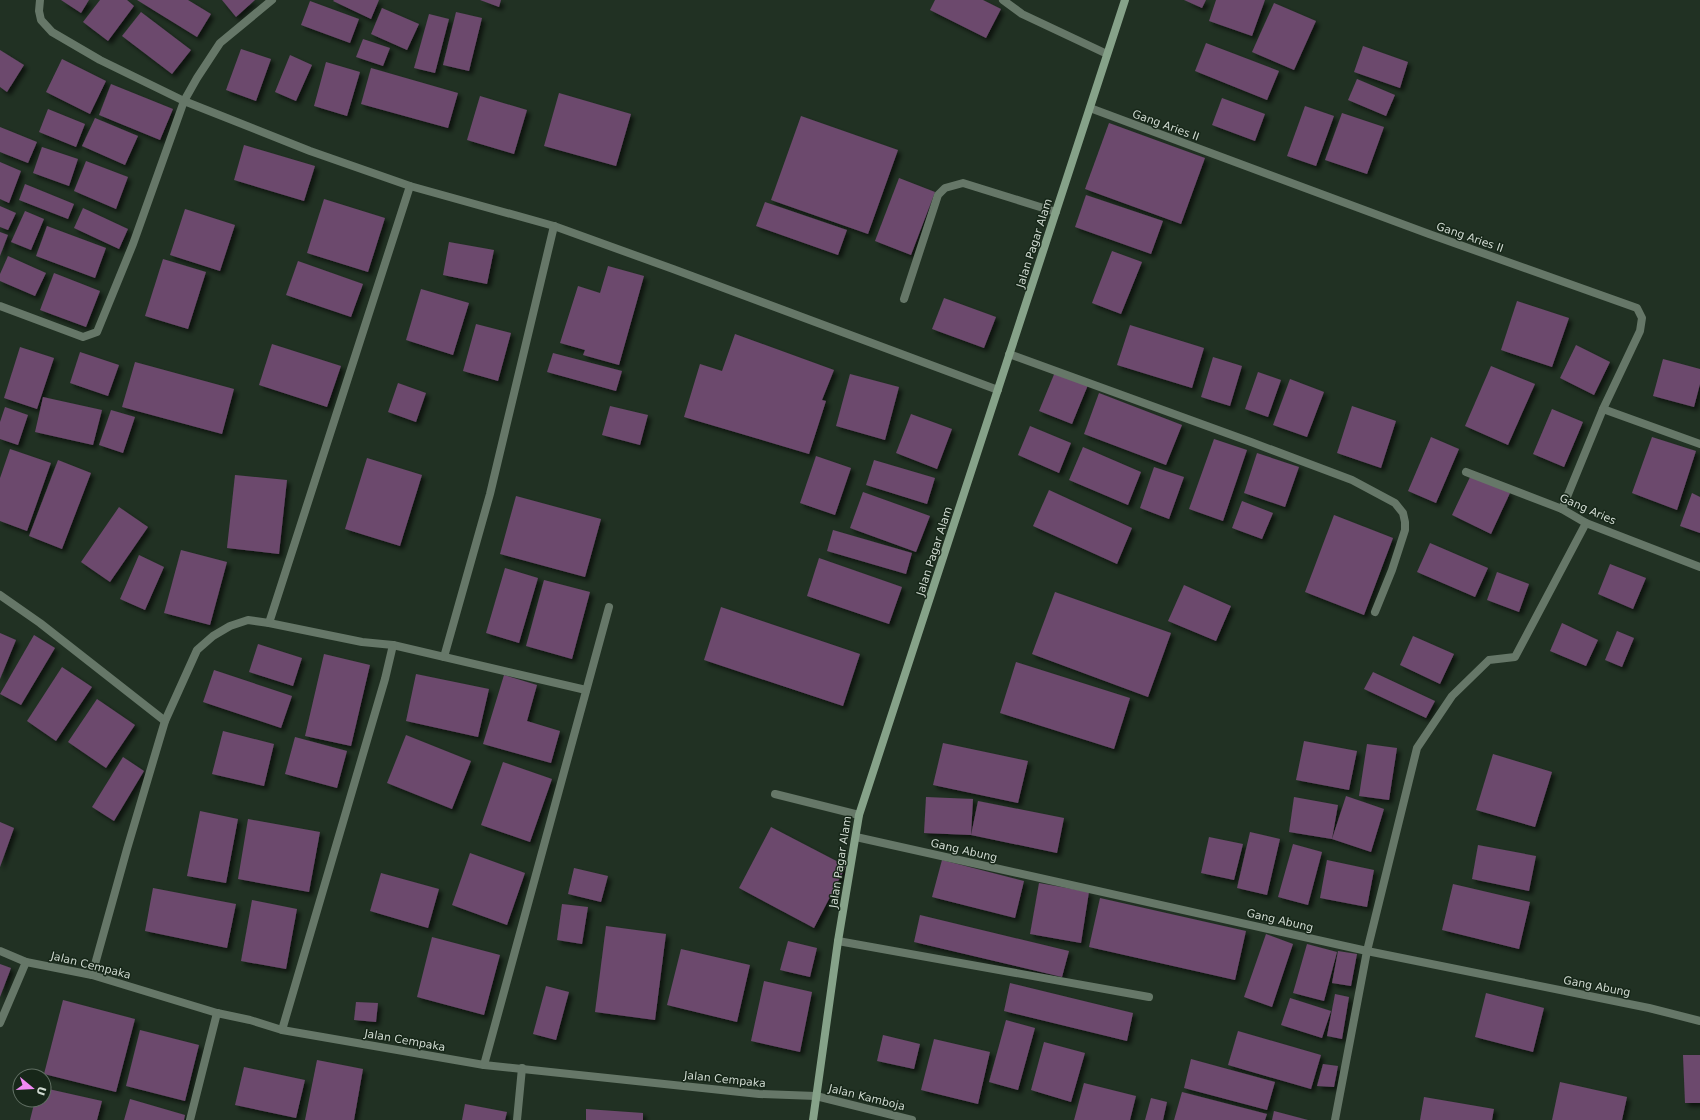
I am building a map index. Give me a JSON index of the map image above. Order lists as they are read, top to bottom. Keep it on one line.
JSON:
{"streets":{"street":["Gang Aries II","Jalan Pagar Alam","Gang Aries","Gang Abung","Jalan Cempaka","Jalan Kamboja"]},"crossings":[["Gang Aries II","Jalan Pagar Alam"],["Gang Aries II","Gang Aries"],["Jalan Pagar Alam","Gang Abung"],["Jalan Pagar Alam","Jalan Cempaka"],["Jalan Pagar Alam","Jalan Kamboja"],["Jalan Cempaka","Jalan Kamboja"]],"north":"right"}
